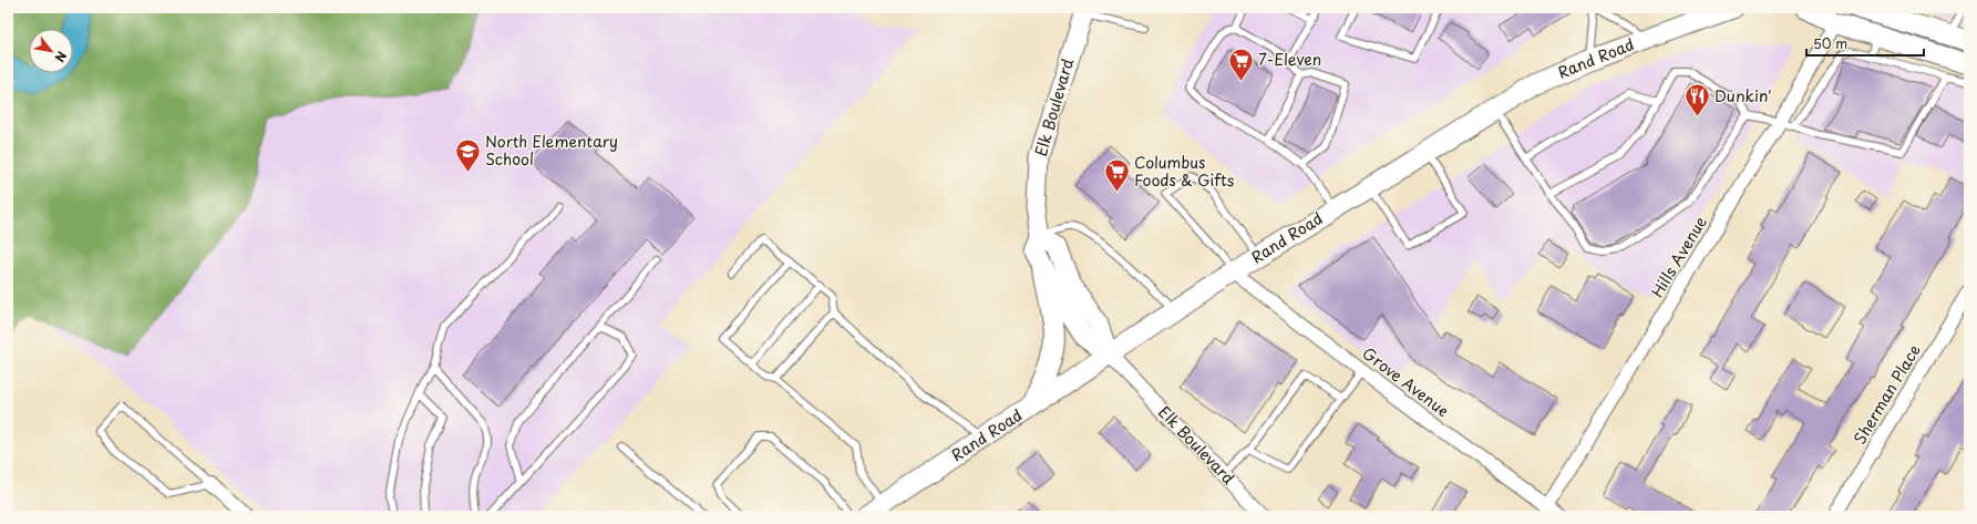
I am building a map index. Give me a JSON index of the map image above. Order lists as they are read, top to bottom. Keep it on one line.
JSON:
{"streets":{"main road":["Rand Road","Elk Boulevard"],"street":["Hills Avenue","Grove Avenue","Sherman Place"]},"crossings":[["Rand Road","Elk Boulevard"],["Rand Road","Grove Avenue"],["Hills Avenue","Grove Avenue"]],"places":{"supermarket":["7-Eleven","Columbus Foods & Gifts"],"restaurant":["Dunkin'"],"school or university":["North Elementary School"]},"scale_bar":"50 m","north":"bottom right"}
